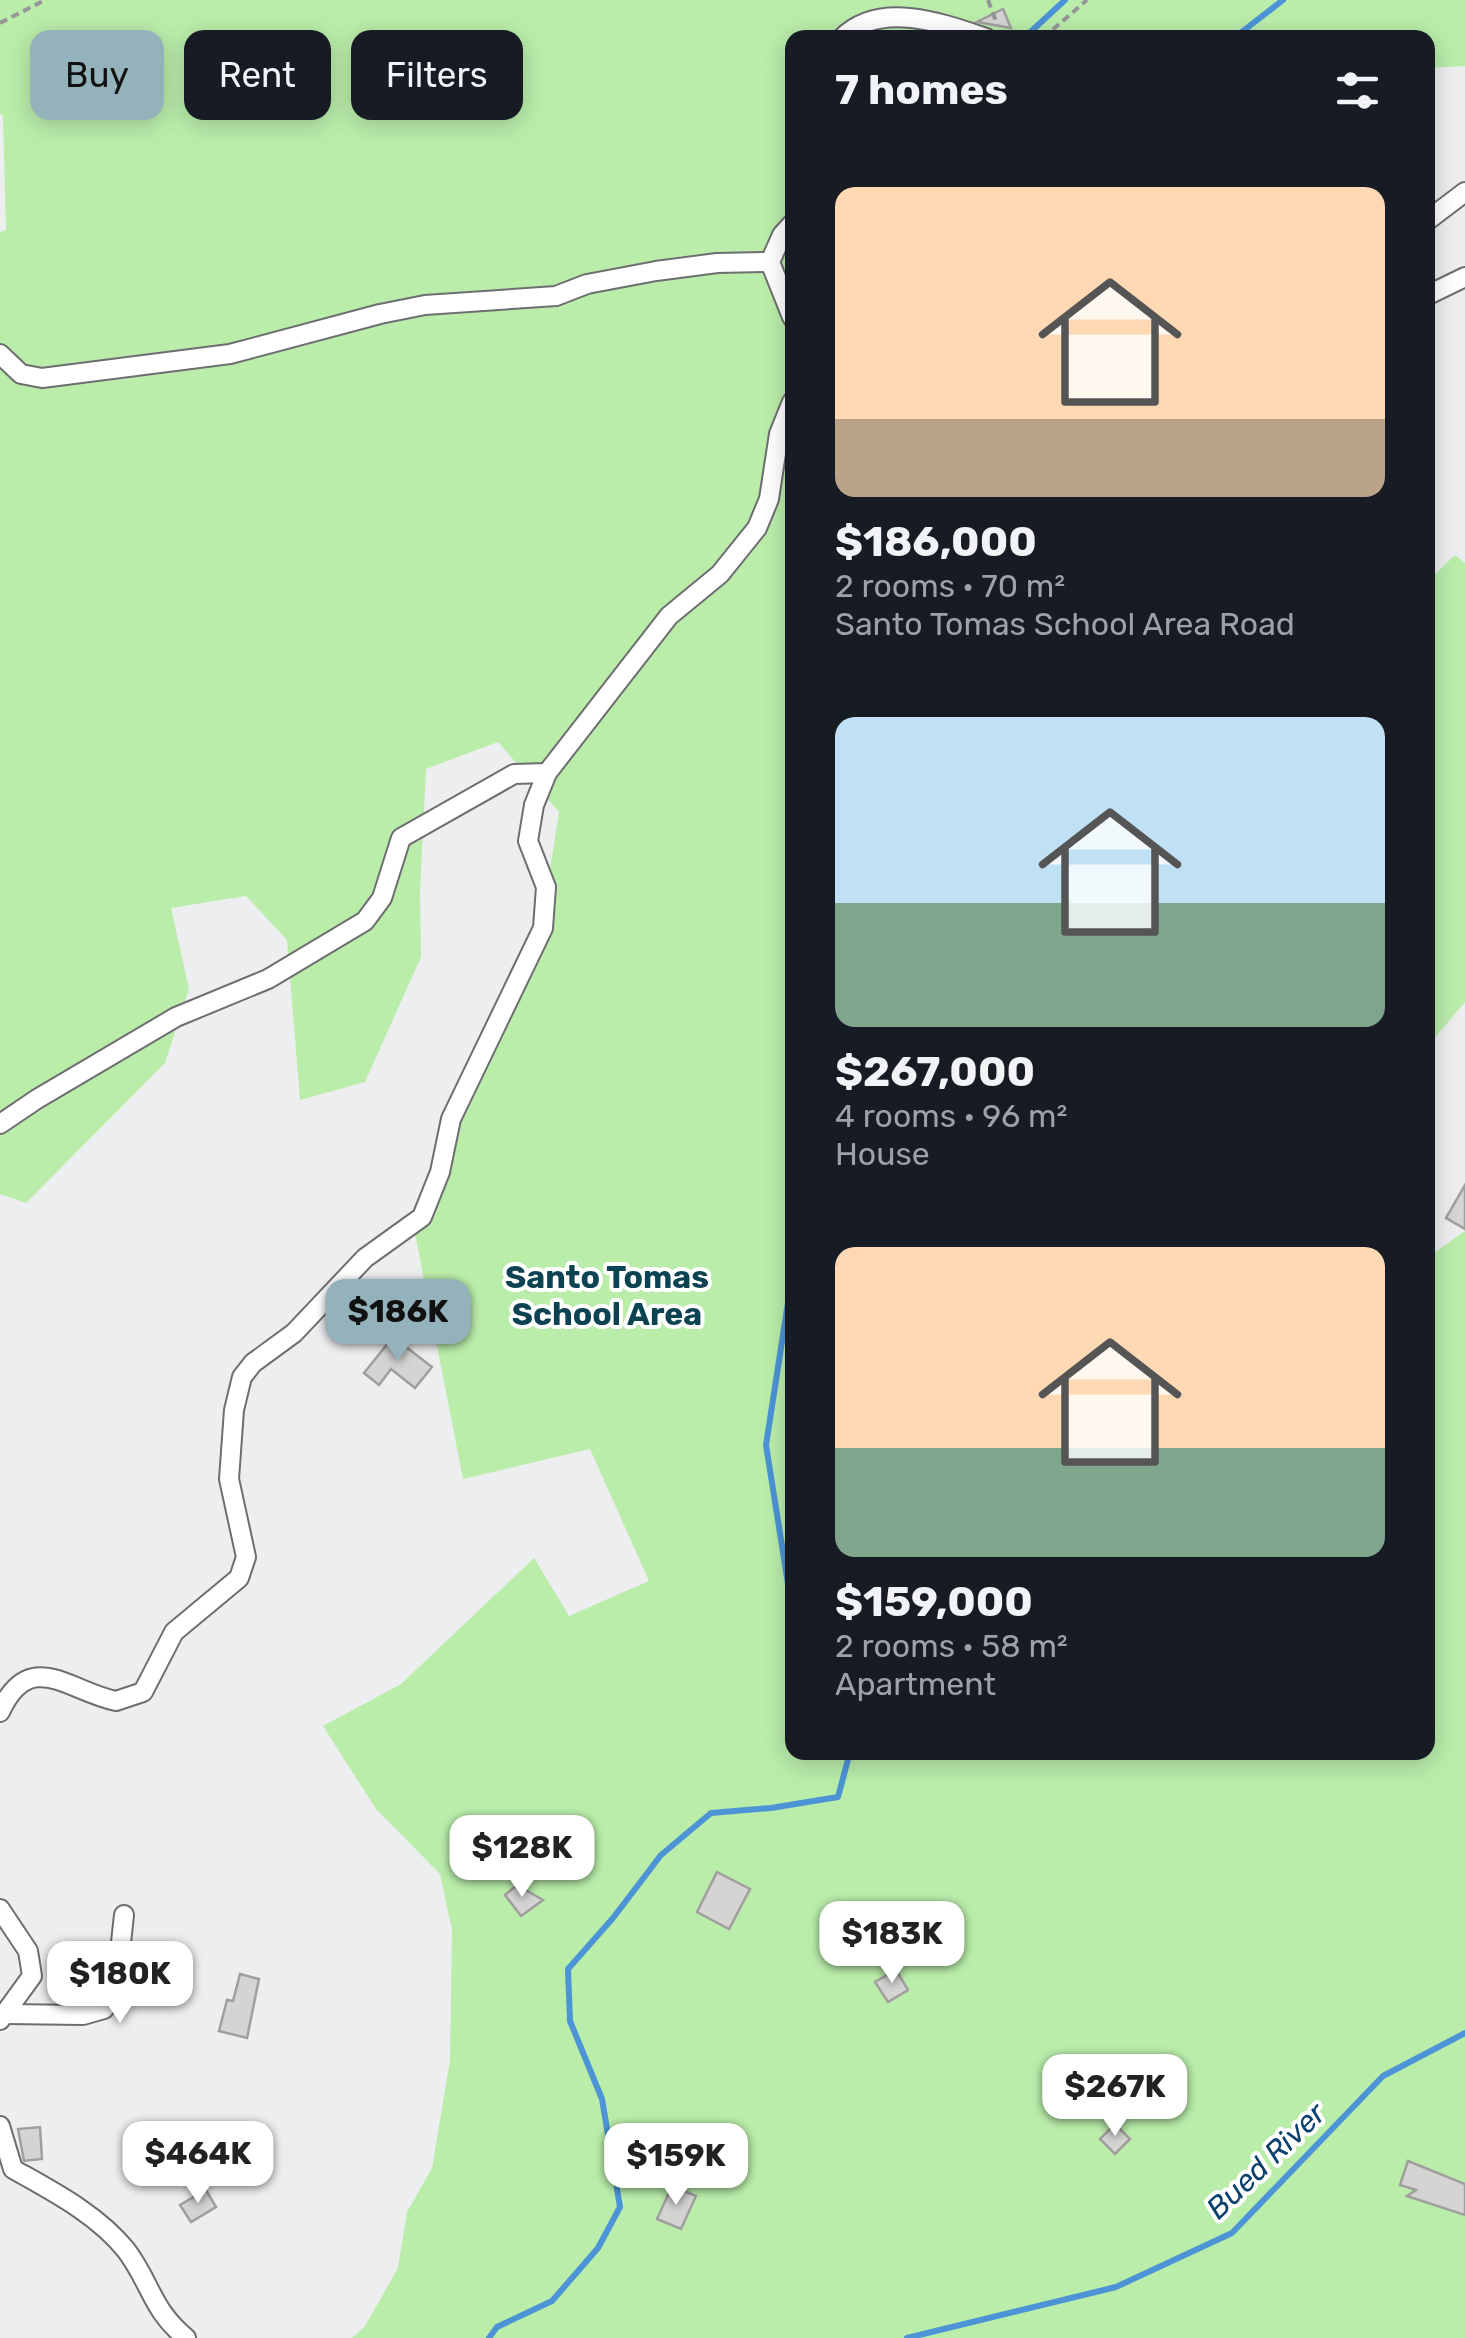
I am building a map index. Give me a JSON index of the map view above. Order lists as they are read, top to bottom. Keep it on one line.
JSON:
{"districts":["Santo Tomas School Area"],"water":["Bued River"],"page":{"chip":["Buy","Rent","Filters"],"heading":"7 homes","list":[{"name":"$186,000","note":"2 rooms · 70 m² · Santo Tomas School Area Road"},{"name":"$267,000","note":"4 rooms · 96 m² · House"},{"name":"$159,000","note":"2 rooms · 58 m² · Apartment"}],"price":["$186K","$128K","$183K","$180K","$267K","$464K","$159K"]}}
